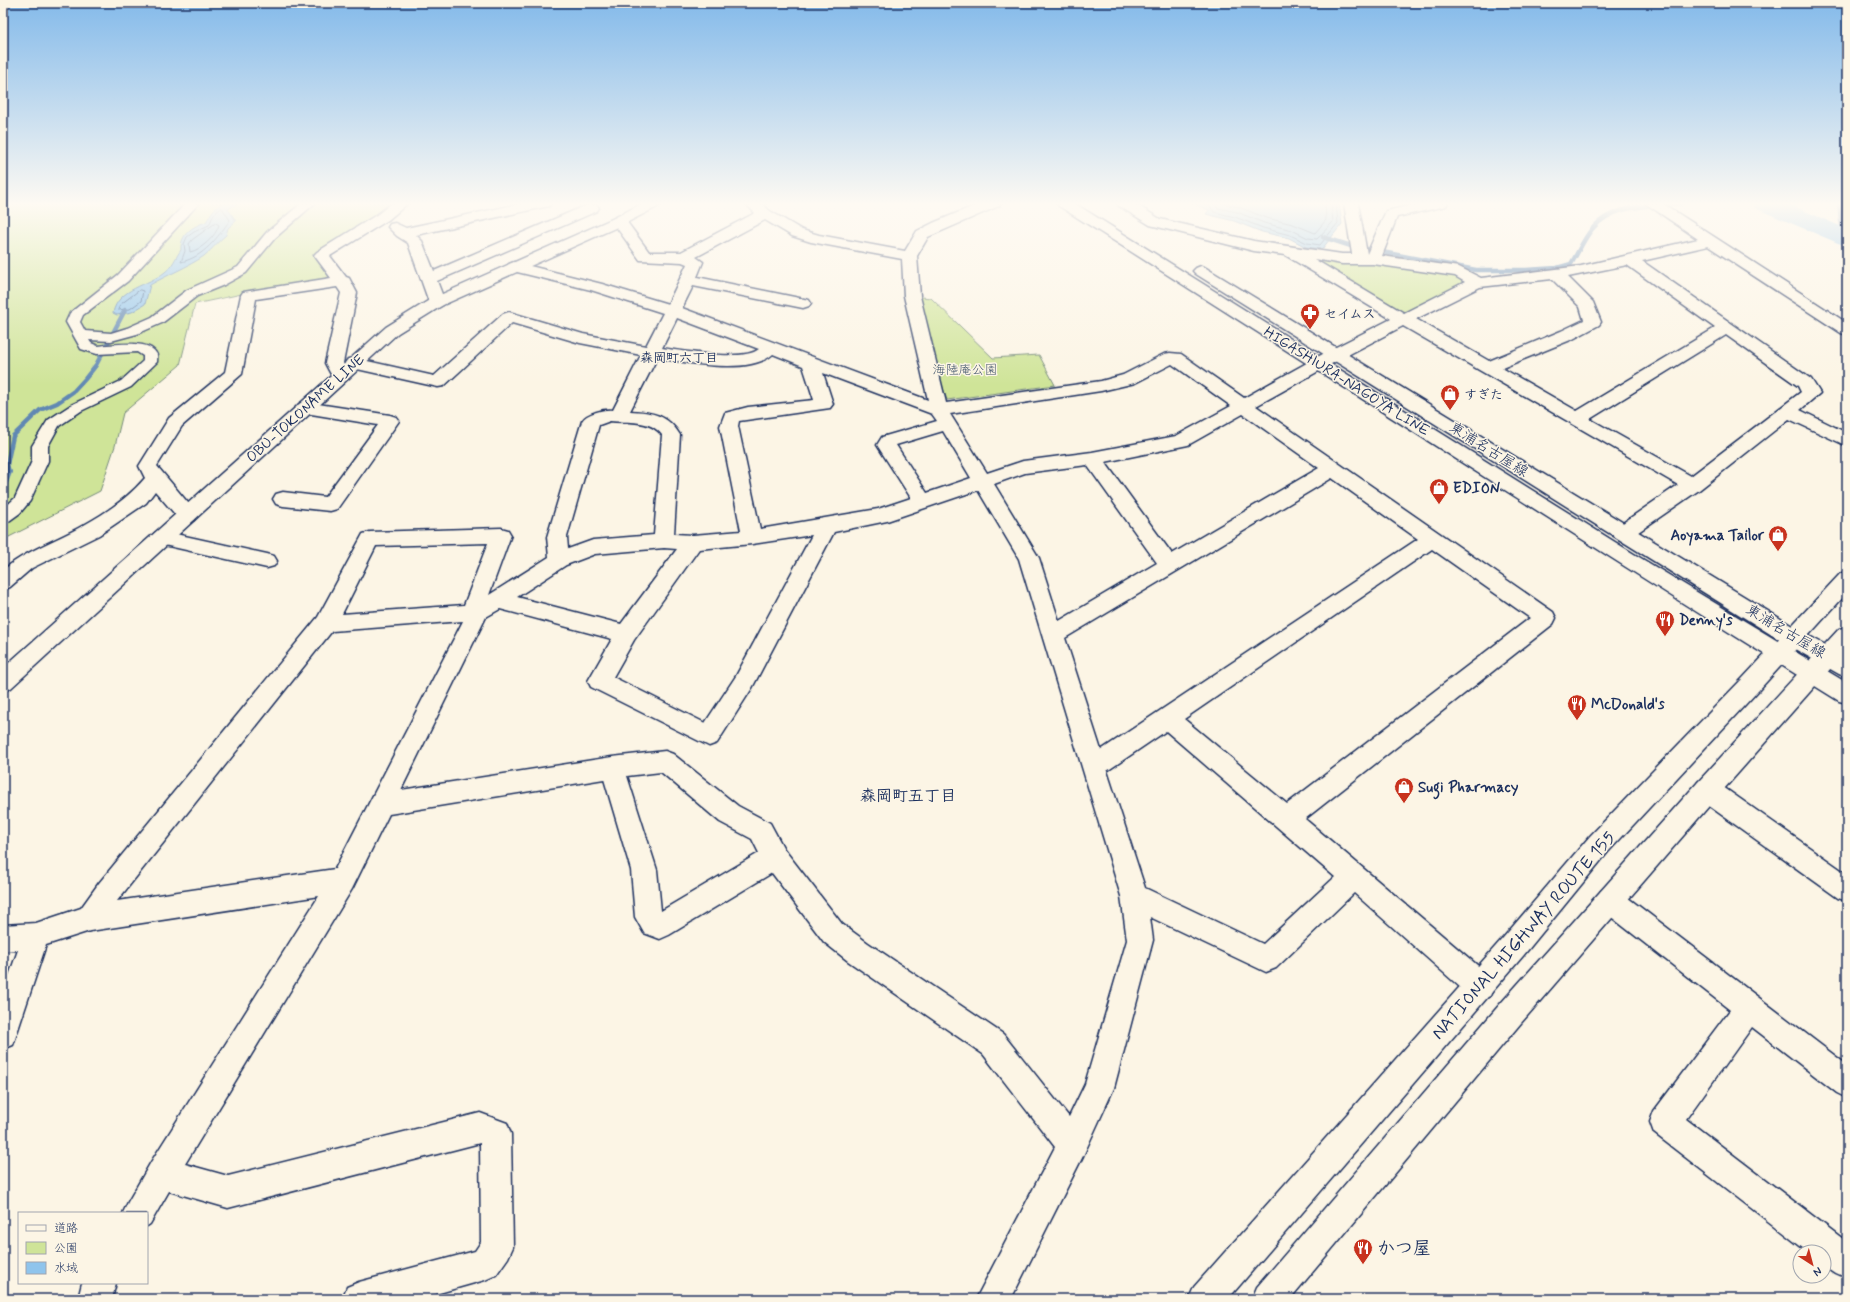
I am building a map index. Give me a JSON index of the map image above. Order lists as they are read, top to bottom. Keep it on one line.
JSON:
{"streets":{"main road":["HIGASHIURA-NAGOYA LINE","OBU-TOKONAME LINE","東浦名古屋線","NATIONAL HIGHWAY ROUTE 155"]},"crossings":[["HIGASHIURA-NAGOYA LINE","東浦名古屋線"],["HIGASHIURA-NAGOYA LINE","NATIONAL HIGHWAY ROUTE 155"],["東浦名古屋線","NATIONAL HIGHWAY ROUTE 155"]],"districts":["森岡町六丁目","森岡町五丁目"],"parks":["海陸庵公園"],"places":{"pharmacy":["セイムス"],"shop":["すぎた","EDION","Aoyama Tailor","Sugi Pharmacy"],"restaurant":["Denny's","McDonald's","かつ屋"]},"legend":["道路","公園","水域"],"north":"bottom right"}
